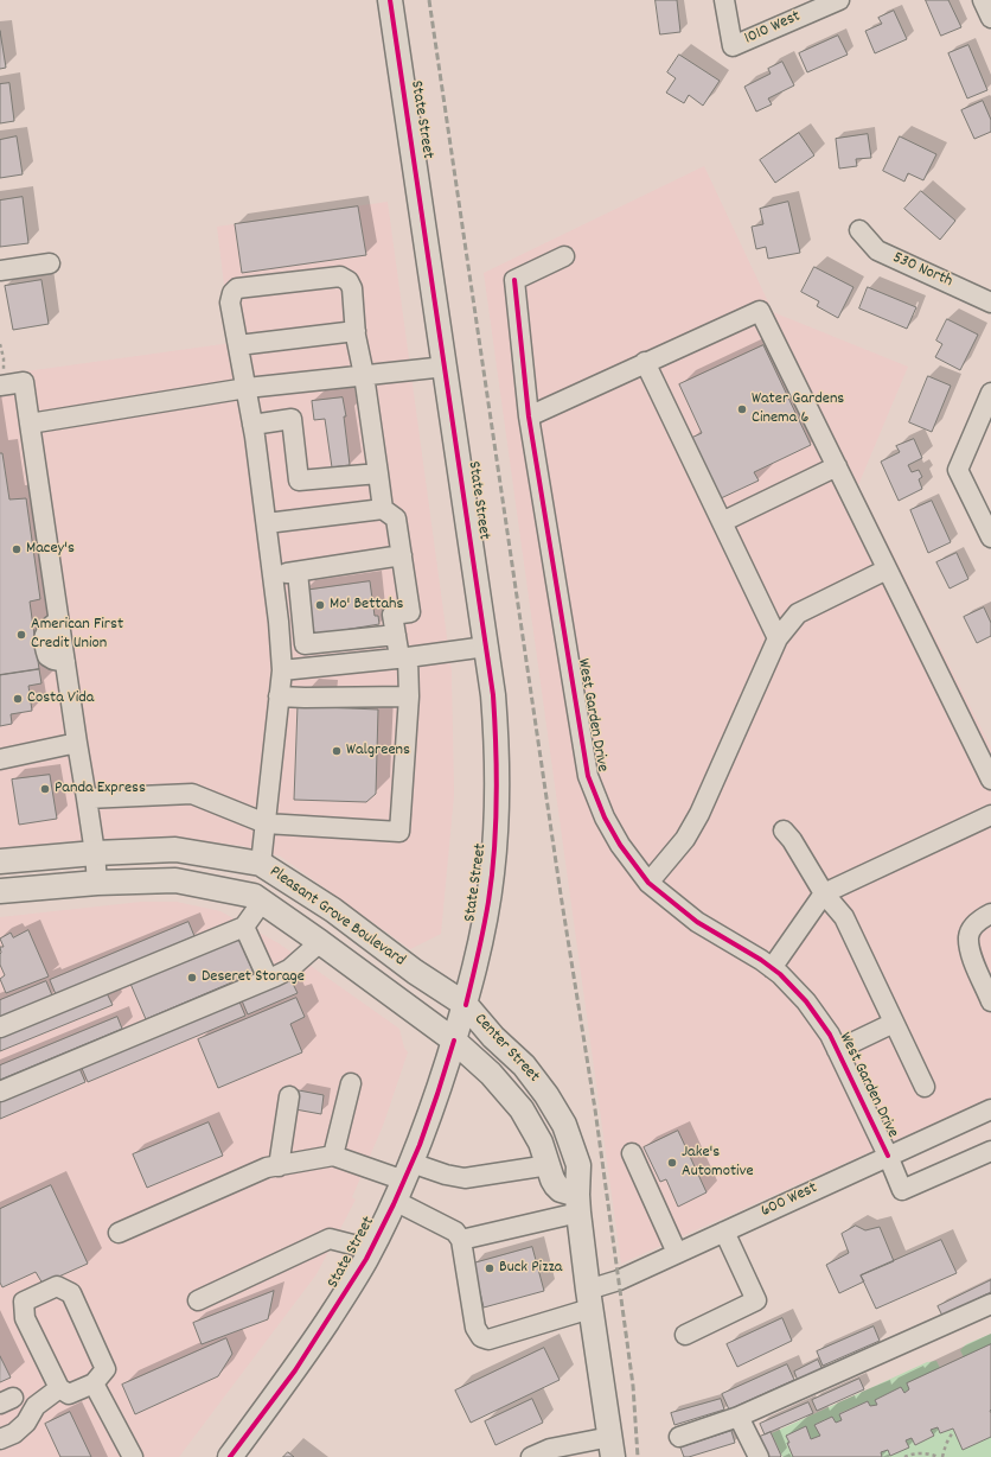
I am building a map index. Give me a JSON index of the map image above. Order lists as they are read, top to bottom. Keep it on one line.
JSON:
{"streets":{"main road":["State Street","Pleasant Grove Boulevard","Center Street"],"street":["1010 West","530 North","West Garden Drive","600 West"]},"crossings":[["State Street","Pleasant Grove Boulevard"],["State Street","Center Street"],["West Garden Drive","600 West"],["Pleasant Grove Boulevard","Center Street"],["Center Street","600 West"]],"places":["Water Gardens Cinema 6","Macey's","Mo' Bettahs","American First Credit Union","Costa Vida","Walgreens","Panda Express","Deseret Storage","Jake's Automotive","Buck Pizza"]}
